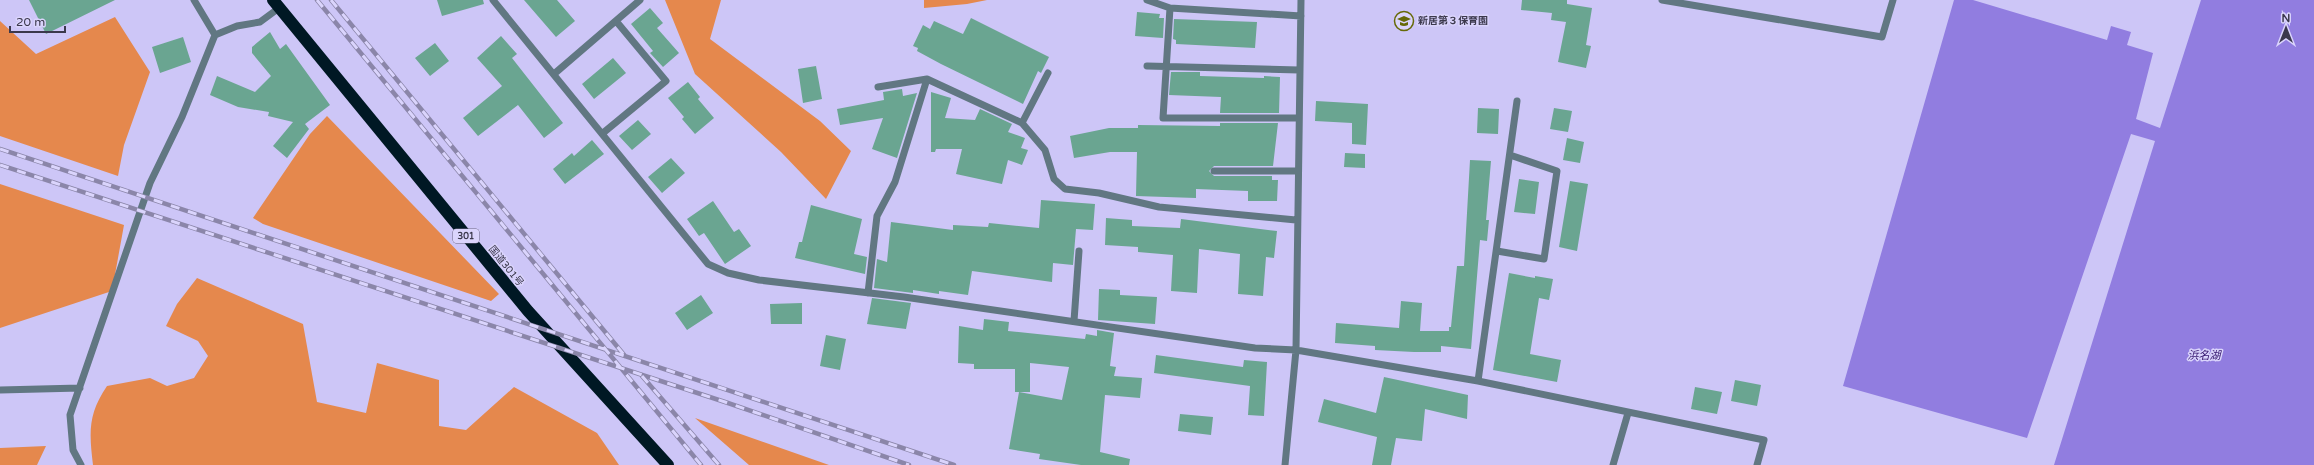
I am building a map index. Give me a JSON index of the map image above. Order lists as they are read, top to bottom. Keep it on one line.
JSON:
{"streets":{"highway":["301","国道301号"]},"water":["浜名湖"],"places":{"school or university":["新居第３保育園"]},"scale_bar":"20 m","north":"top"}
